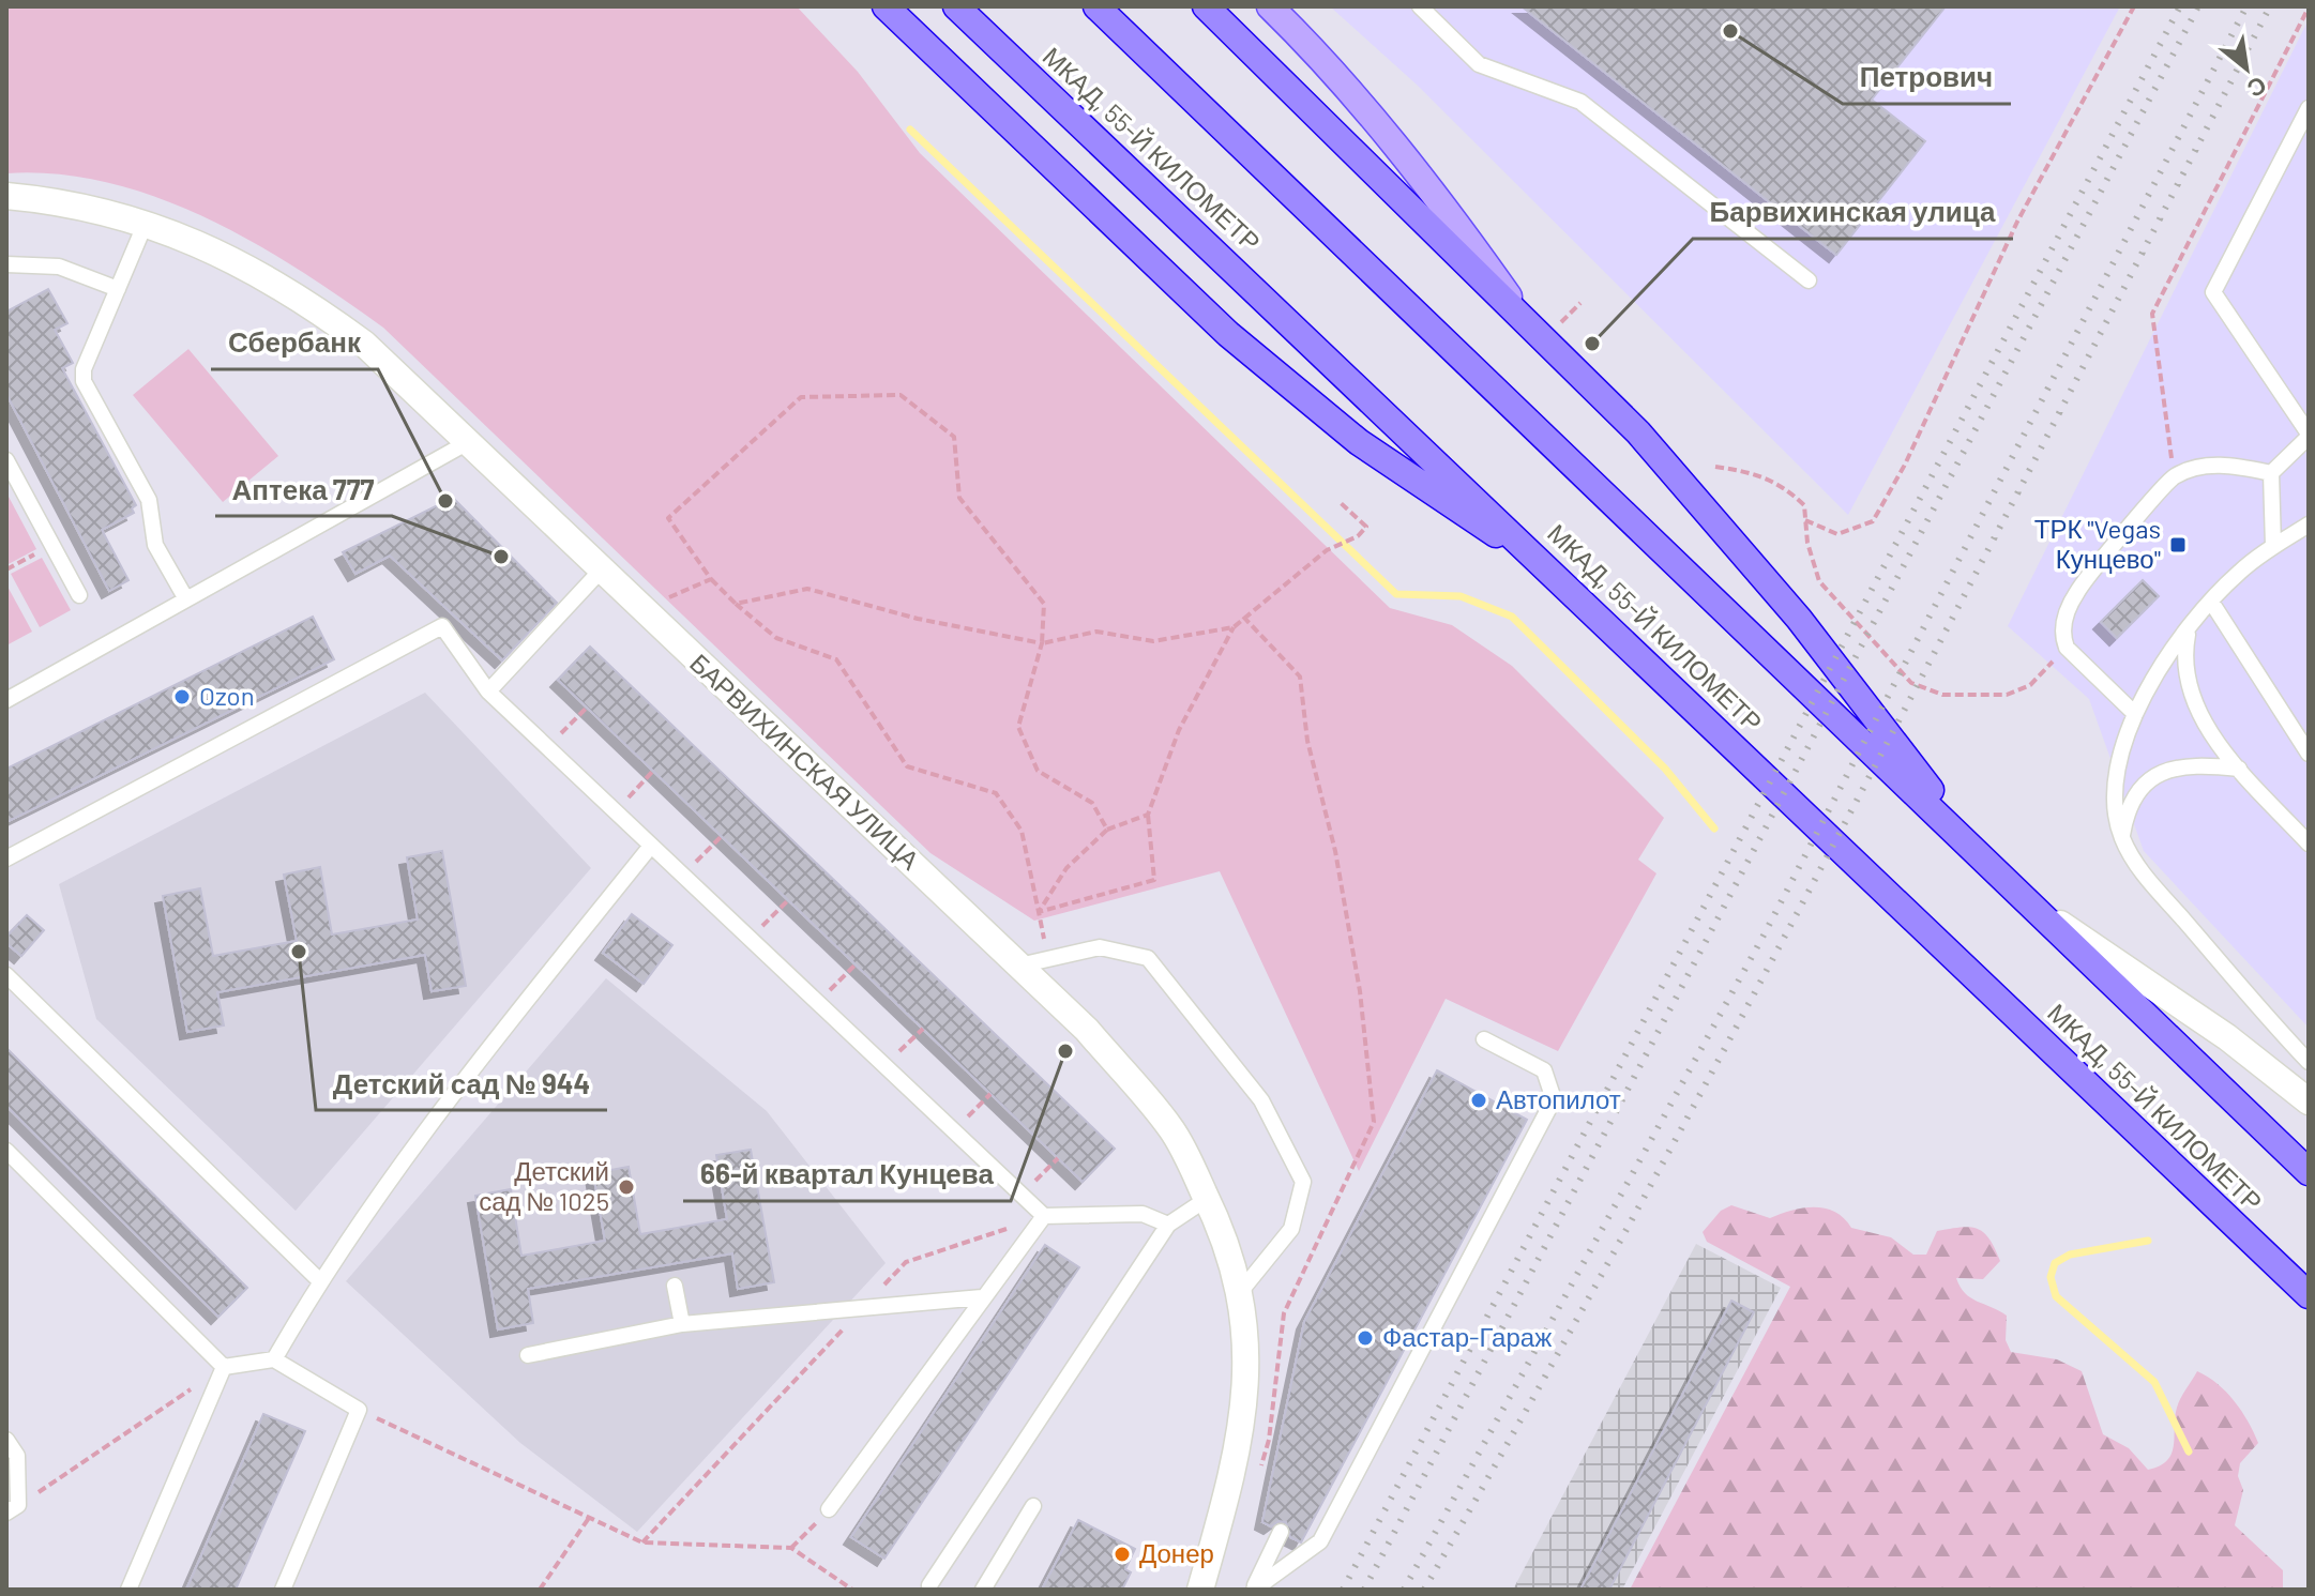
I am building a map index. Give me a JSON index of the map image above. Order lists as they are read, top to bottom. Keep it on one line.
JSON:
{"streets":{"highway":["МКАД, 55-Й КИЛОМЕТР"],"street":["БАРВИХИНСКАЯ УЛИЦА"]},"places":{"other":["Петрович","Барвихинская улица","Сбербанк","Аптека 777","Ozon","Детский сад № 944","66-й квартал Кунцева","Автопилот","Детский сад № 1025","Фастар-Гараж","Донер"],"transit":["ТРК \"Vegas Кунцево\""]},"north":"bottom right"}
